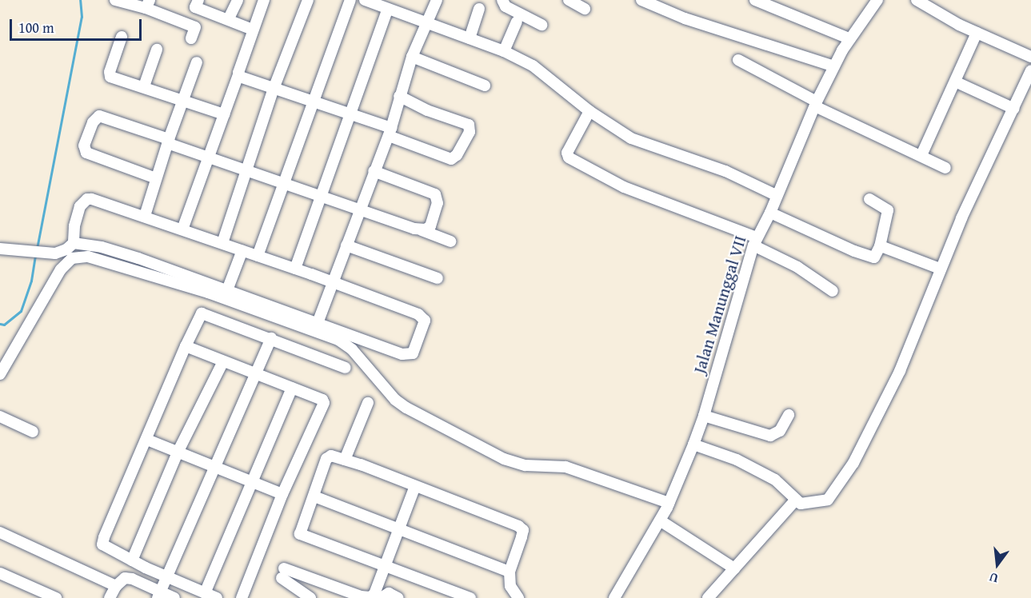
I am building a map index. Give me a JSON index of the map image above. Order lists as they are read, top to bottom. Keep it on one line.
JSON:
{"streets":{"street":["Jalan Manunggal VII"]},"scale_bar":"100 m","north":"bottom"}
